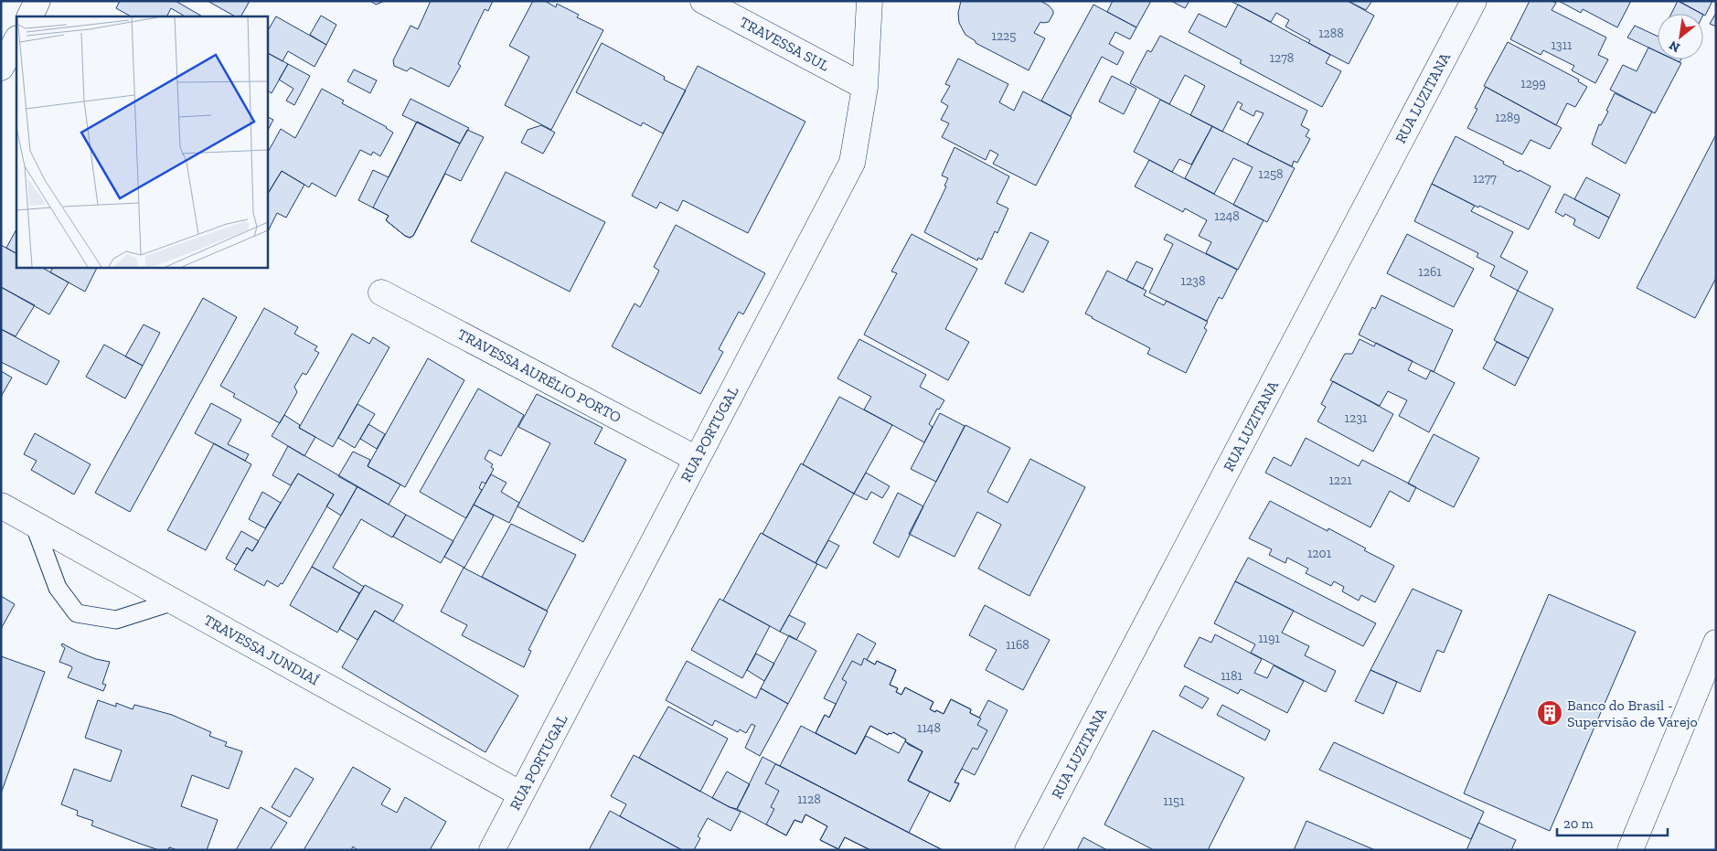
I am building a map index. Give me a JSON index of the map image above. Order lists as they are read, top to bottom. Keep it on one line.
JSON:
{"streets":{"street":["TRAVESSA SUL","RUA LUZITANA","TRAVESSA AURÉLIO PORTO","RUA PORTUGAL","TRAVESSA JUNDIAÍ"]},"crossings":[["TRAVESSA SUL","RUA PORTUGAL"],["TRAVESSA AURÉLIO PORTO","RUA PORTUGAL"],["RUA PORTUGAL","TRAVESSA JUNDIAÍ"]],"places":{"building":["Banco do Brasil - Supervisão de Varejo"]},"house_numbers":["1288","1225","1311","1278","1299","1289","1258","1277","1248","1261","1238","1231","1221","1201","1191","1168","1181","1148","1128","1151"],"scale_bar":"20 m","north":"bottom left"}
